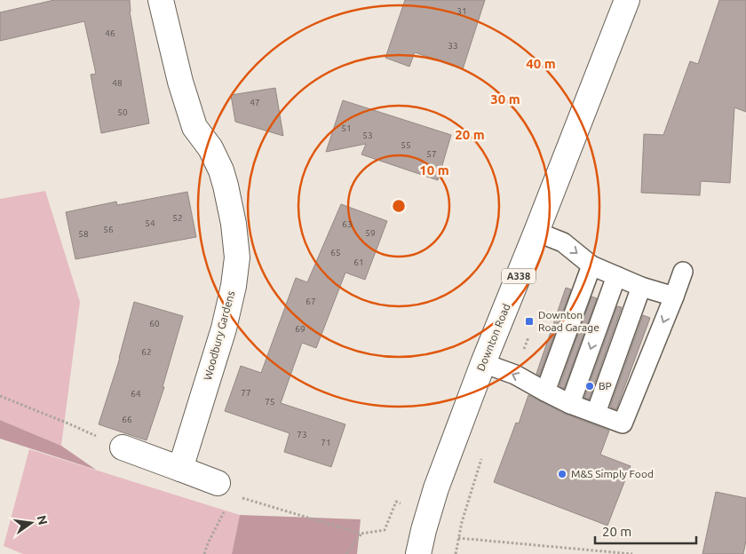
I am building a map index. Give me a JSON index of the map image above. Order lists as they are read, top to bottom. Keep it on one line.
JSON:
{"streets":{"main road":["A338","Woodbury Gardens","Downton Road"]},"places":{"transit":["Downton Road Garage"],"other":["BP","M&S Simply Food"]},"house_numbers":["31","46","33","48","47","50","51","53","55","57","52","54","63","56","59","58","65","61","67","60","69","62","77","64","75","66","73","71"],"scale_bar":"20 m","north":"right","rings":["40 m","30 m","20 m","10 m"]}
